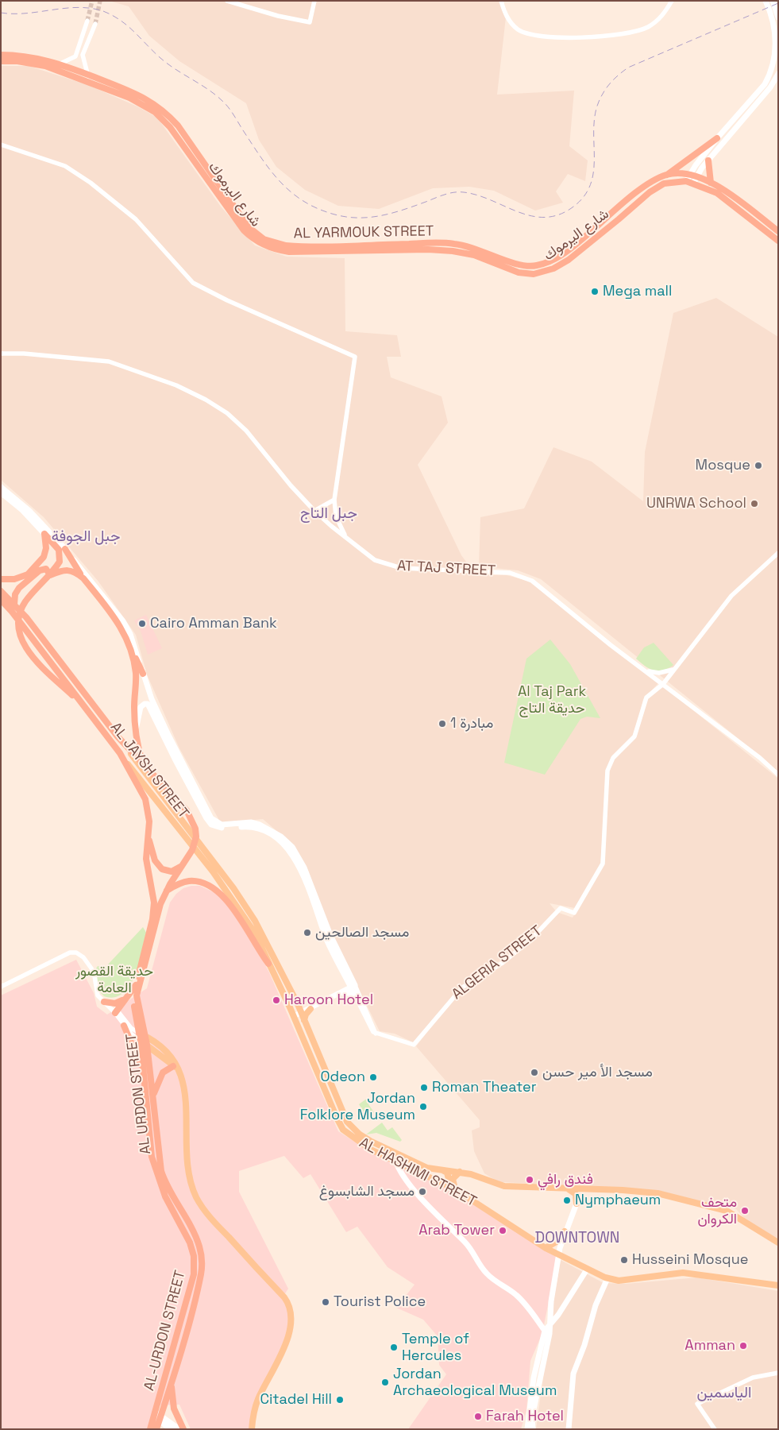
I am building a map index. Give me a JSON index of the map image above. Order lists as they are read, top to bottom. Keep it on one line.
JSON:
{"streets":{"highway":["شارع اليرموك","AL YARMOUK STREET","AL JAYSH STREET","AL URDON STREET","AL-URDON STREET"],"main road":["AL HASHIMI STREET"],"street":["AT TAJ STREET","ALGERIA STREET"]},"crossings":[["AT TAJ STREET","ALGERIA STREET"],["AL JAYSH STREET","AL URDON STREET"],["AL JAYSH STREET","AL HASHIMI STREET"],["AL URDON STREET","AL-URDON STREET"]],"districts":["جبل التاج","جبل الجوفة","DOWNTOWN","الياسمين"],"parks":["Al Taj Park حديقة التاج","حديقة القصور العامة"],"places":["Mega mall","Mosque","UNRWA School","Cairo Amman Bank","مبادرة 1","مسجد الصالحين","Haroon Hotel","مسجد الأ مير حسن","Odeon","Roman Theater","Jordan Folklore Museum","فندق رافي","مسجد الشابسوغ","Nymphaeum","متحف الكروان","Arab Tower","Husseini Mosque","Tourist Police","Amman","Temple of Hercules","Jordan Archaeological Museum","Citadel Hill","Farah Hotel"]}
